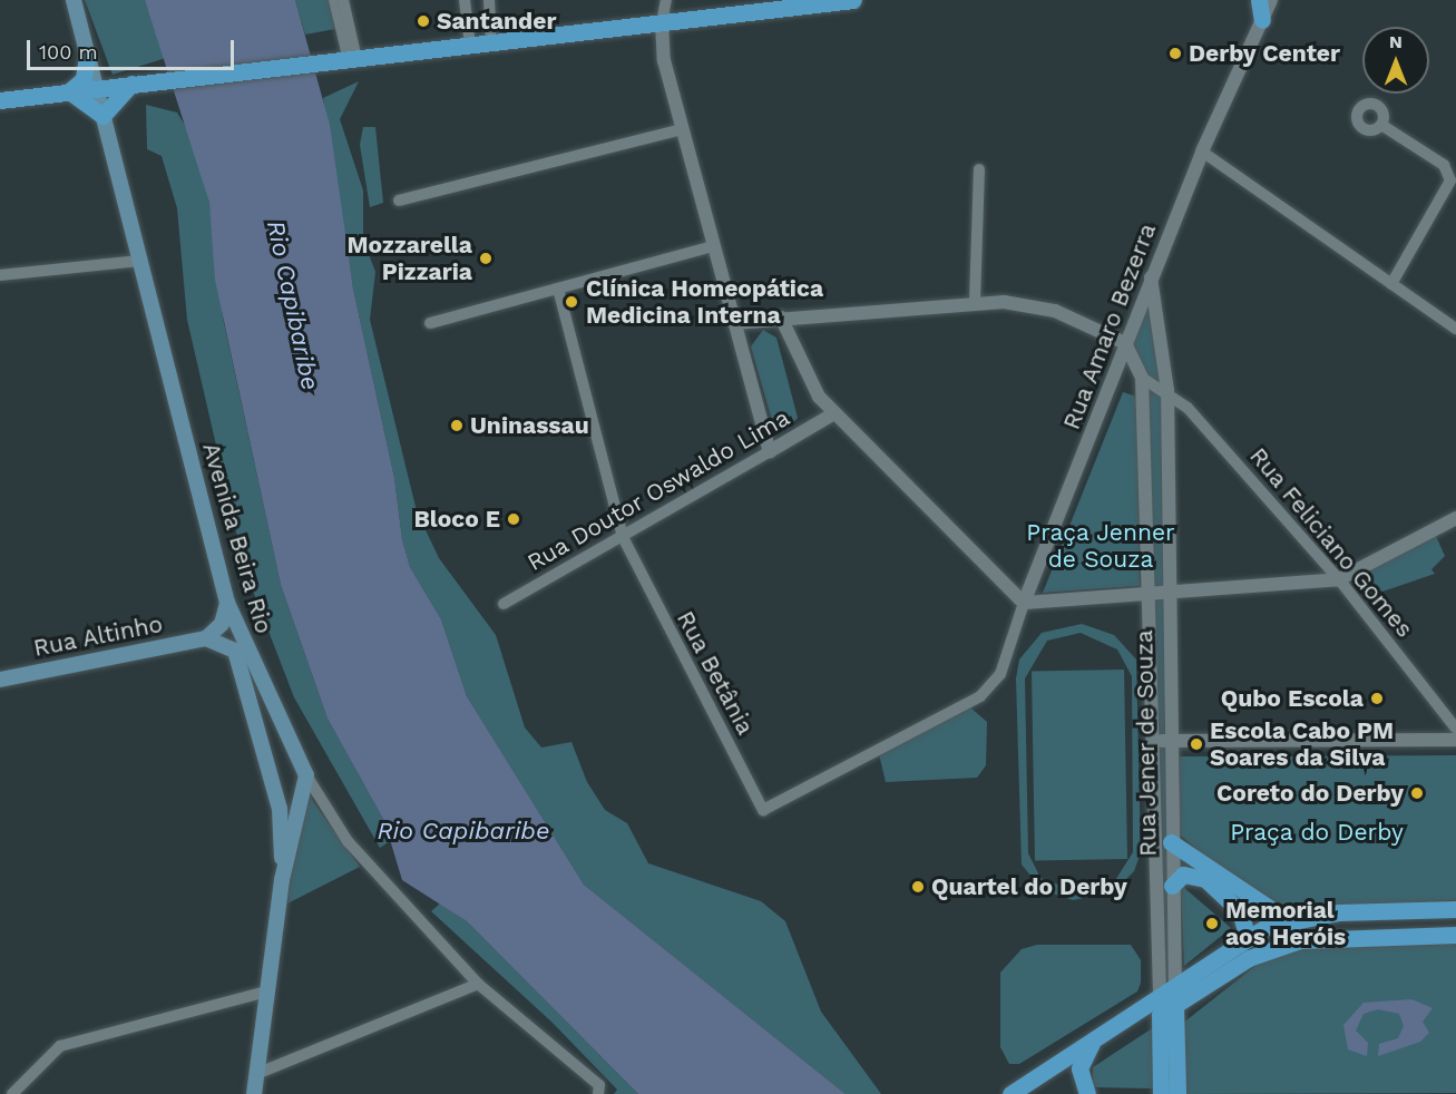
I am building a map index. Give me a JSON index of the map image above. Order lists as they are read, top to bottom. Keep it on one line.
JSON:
{"streets":{"main road":["Avenida Beira Rio","Rua Altinho","Rua Jener de Souza"],"street":["Rua Amaro Bezerra","Rua Doutor Oswaldo Lima","Rua Feliciano Gomes","Rua Betânia"]},"crossings":[["Rua Amaro Bezerra","Rua Betânia"],["Rua Amaro Bezerra","Rua Jener de Souza"],["Rua Doutor Oswaldo Lima","Rua Betânia"],["Rua Feliciano Gomes","Rua Jener de Souza"]],"water":["Rio Capibaribe"],"parks":["Praça Jenner de Souza","Praça do Derby"],"places":["Santander","Derby Center","Mozzarella Pizzaria","Clínica Homeopática Medicina Interna","Uninassau","Bloco E","Qubo Escola","Escola Cabo PM Soares da Silva","Coreto do Derby","Quartel do Derby","Memorial aos Heróis"],"scale_bar":"100 m","north":"top"}
